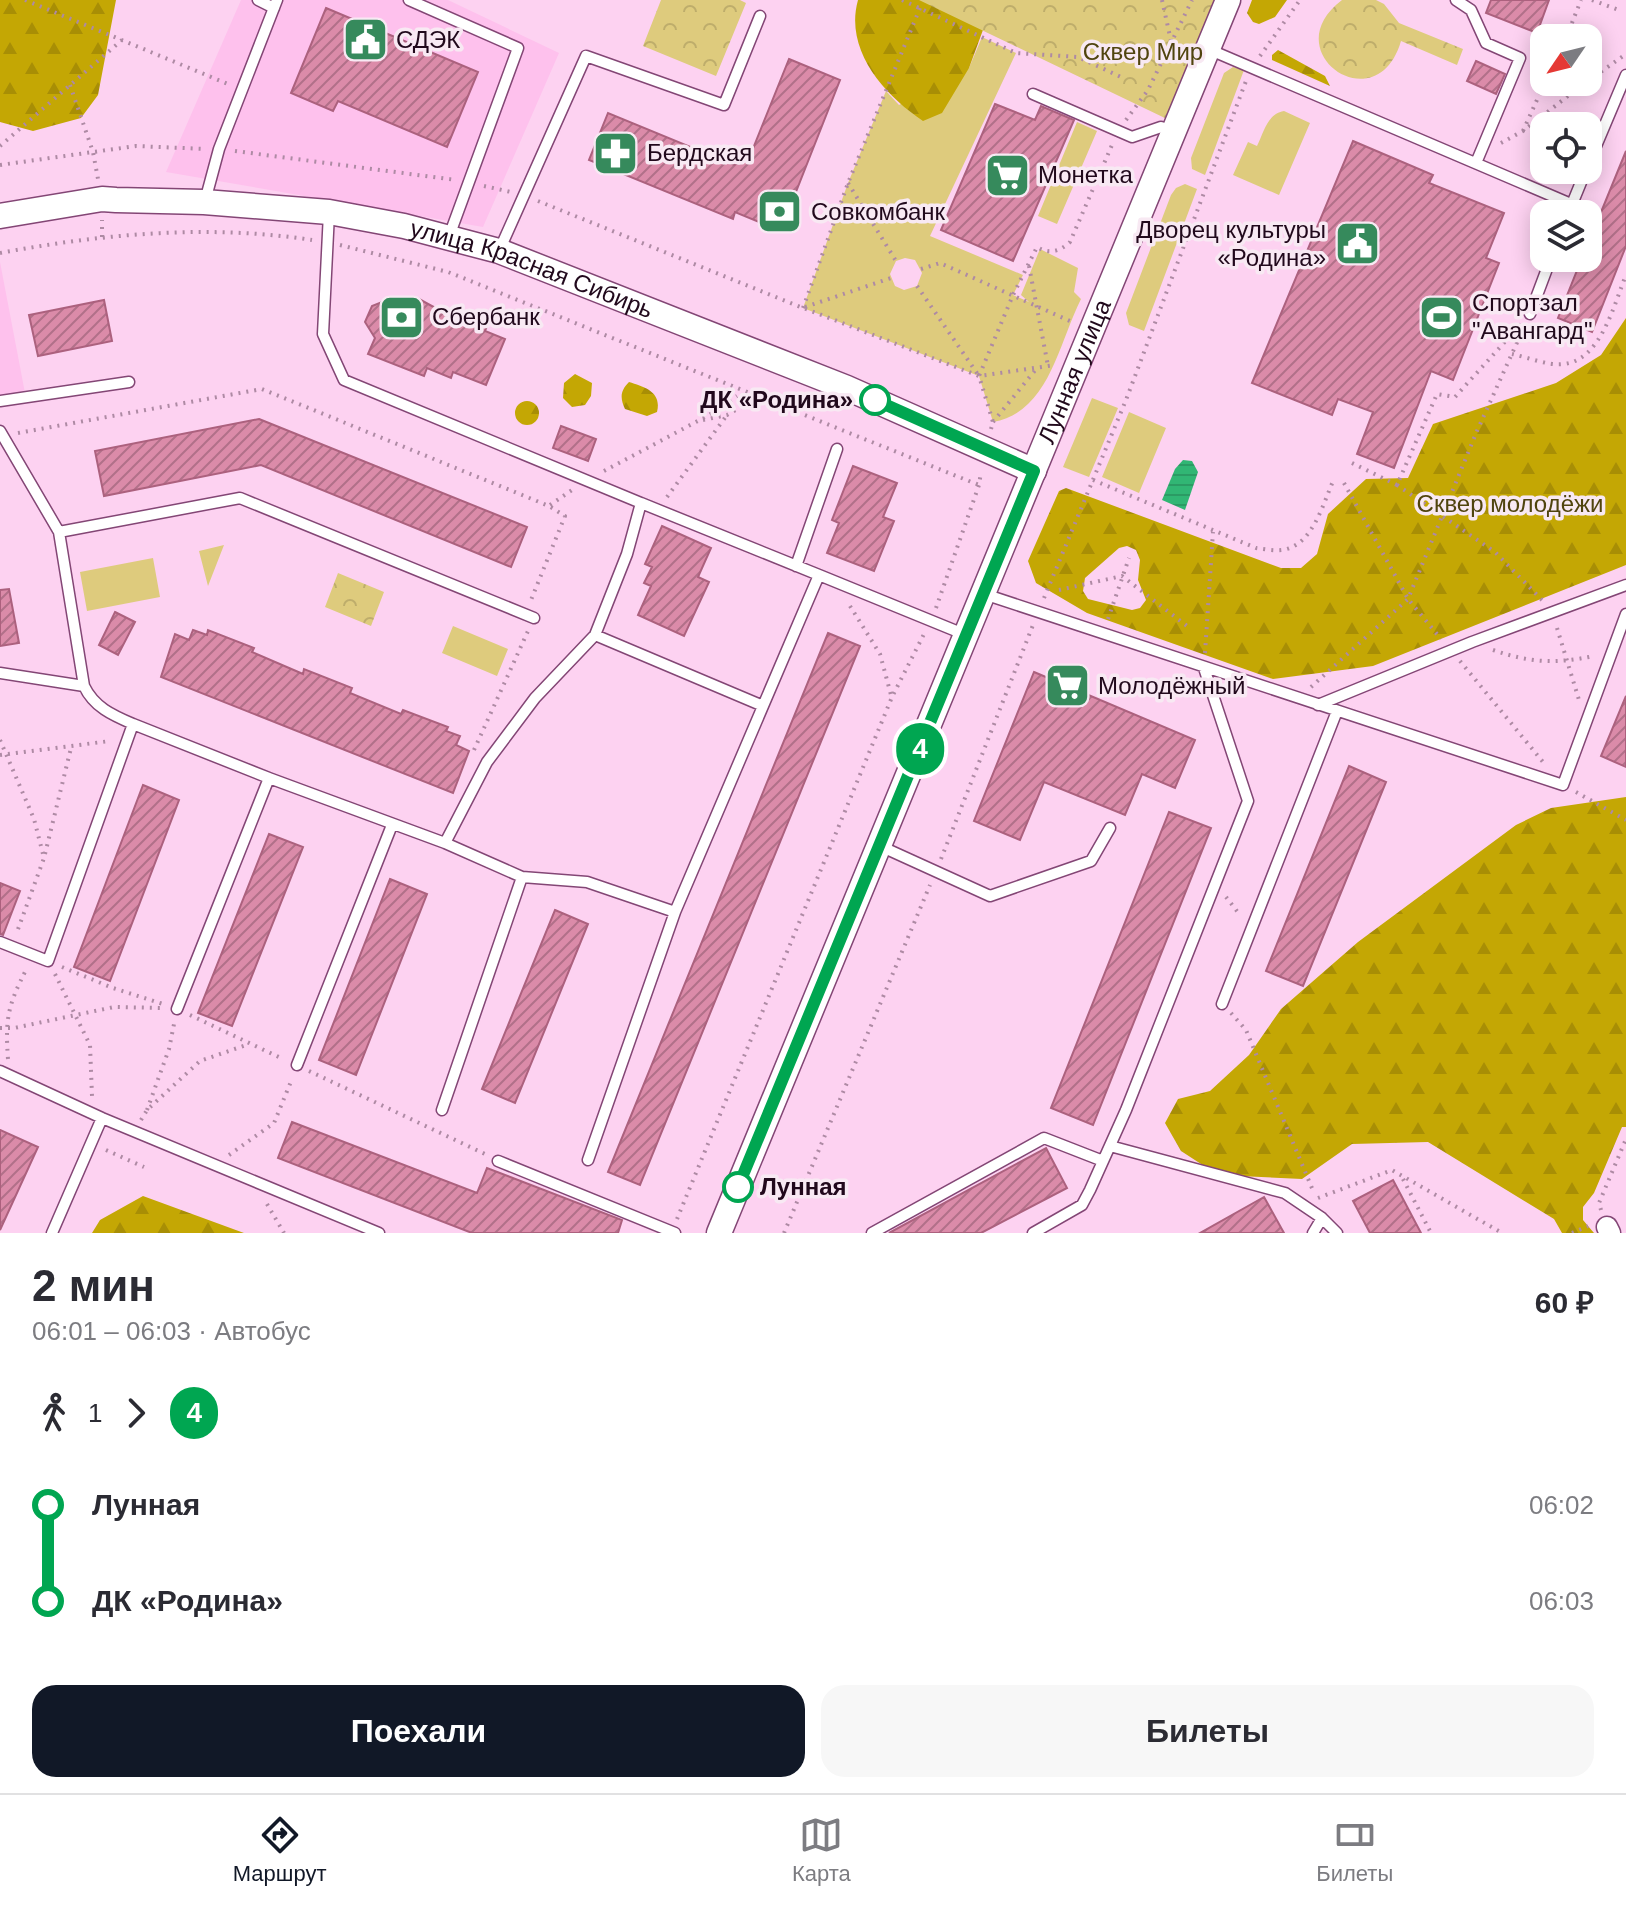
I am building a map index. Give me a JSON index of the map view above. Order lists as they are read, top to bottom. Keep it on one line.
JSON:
{"streets":{"street":["улица Красная Сибирь","Лунная улица"]},"crossings":[["улица Красная Сибирь","Лунная улица"]],"parks":["Сквер Мир","Сквер молодёжи"],"places":{"public building":["СДЭК","Дворец культуры «Родина»"],"pharmacy":["Бердская"],"supermarket":["Монетка","Молодёжный"],"bank":["Совкомбанк","Сбербанк"],"sports":["Спортзал \"Авангард\""],"other":["ДК «Родина»","Лунная"]},"lines":["bus line 4"],"north":"bottom left","page":{"on_map":"4","heading":["2 мин","06:01 – 06:03 · Автобус","60 ₽"],"legs":["1","4"],"list":[{"name":"Лунная","value":"06:02"},{"name":"ДК «Родина»","value":"06:03"}],"buttons":["Поехали","Билеты"],"tabs":["Маршрут","Карта","Билеты"]}}
